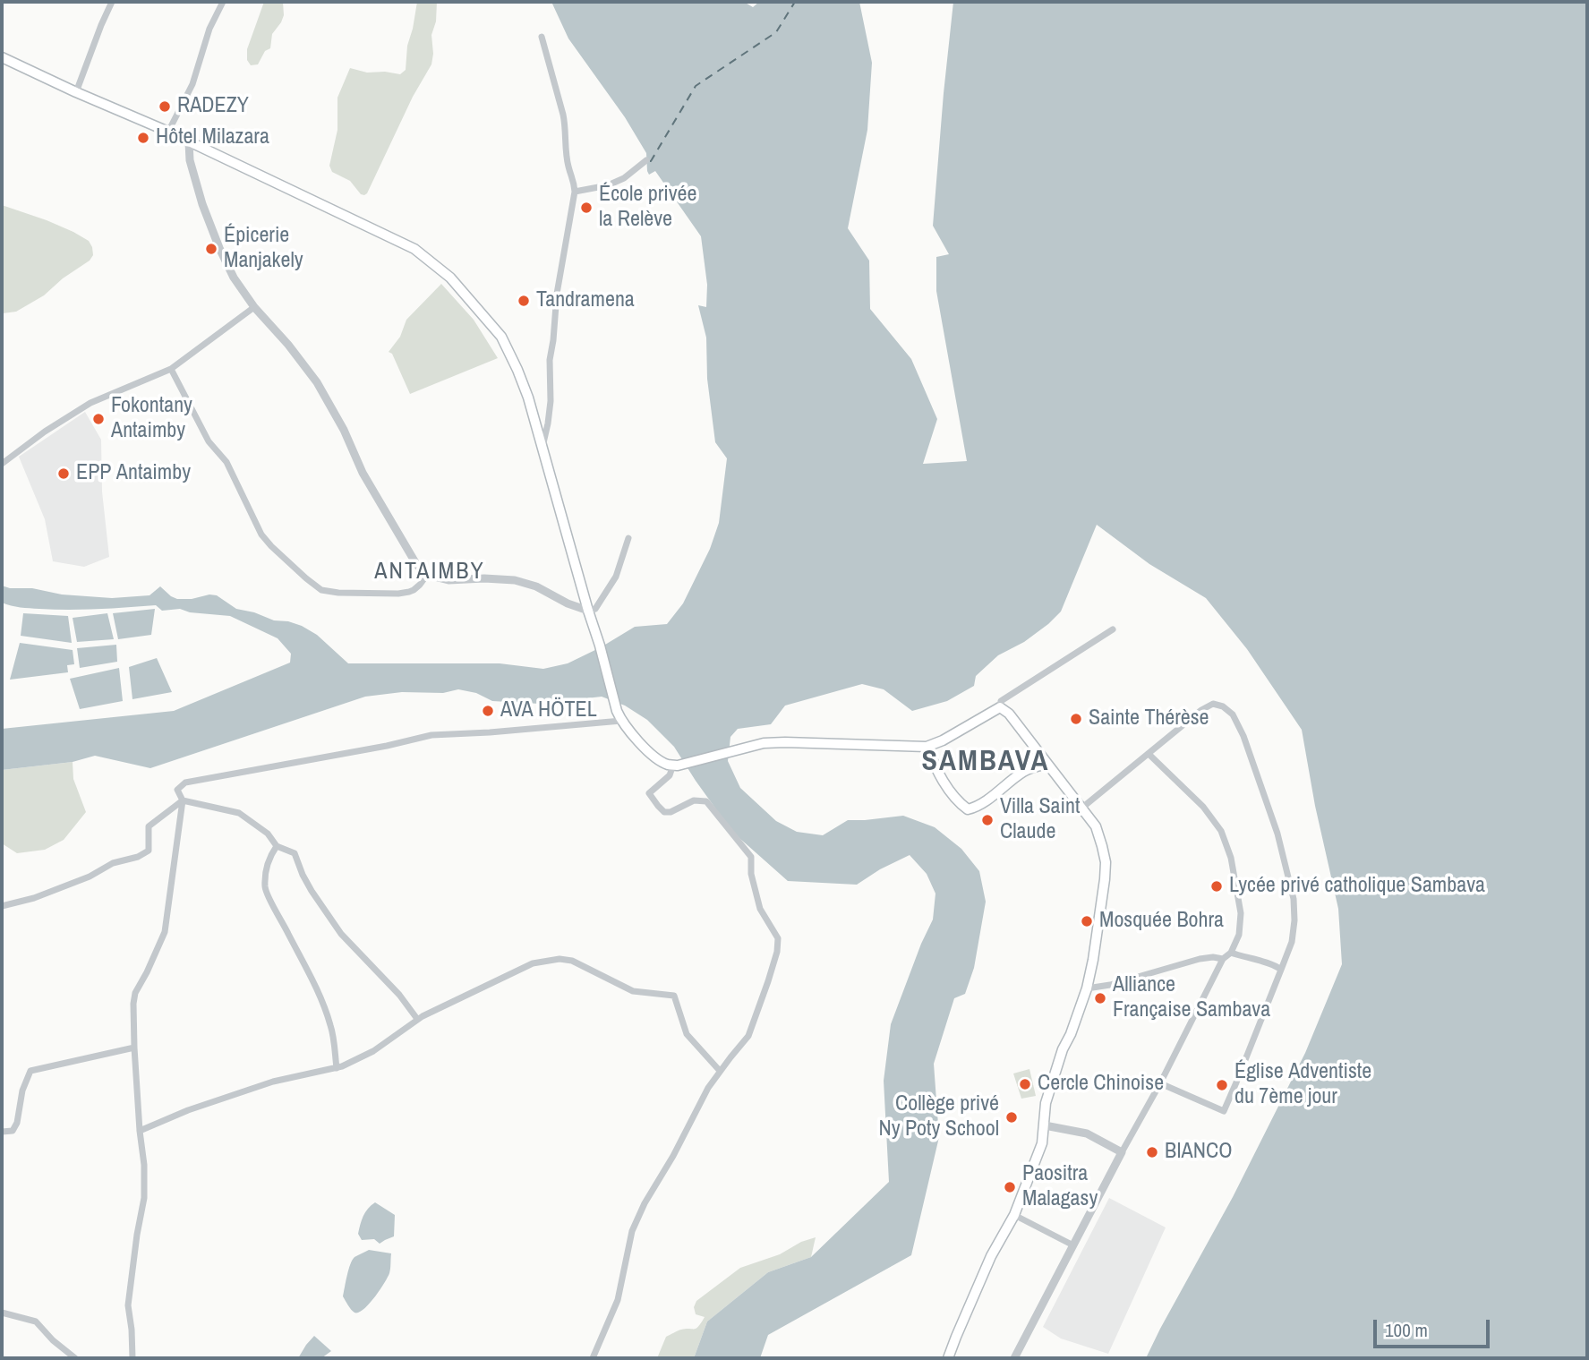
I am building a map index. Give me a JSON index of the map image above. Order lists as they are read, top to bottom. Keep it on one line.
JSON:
{"districts":["ANTAIMBY","SAMBAVA"],"places":["RADEZY","Hôtel Milazara","École privée la Relève","Épicerie Manjakely","Tandramena","Fokontany Antaimby","EPP Antaimby","AVA HÖTEL","Sainte Thérèse","Villa Saint Claude","Lycée privé catholique Sambava","Mosquée Bohra","Alliance Française Sambava","Cercle Chinoise","Église Adventiste du 7ème jour","Collège privé Ny Poty School","BIANCO","Paositra Malagasy"],"scale_bar":"100 m"}
